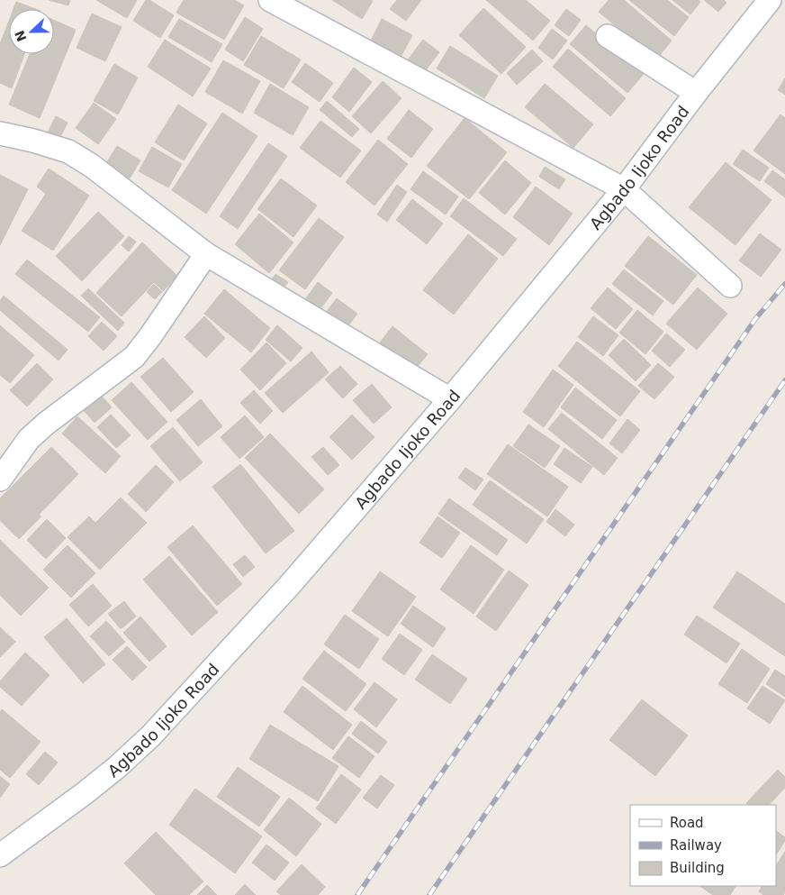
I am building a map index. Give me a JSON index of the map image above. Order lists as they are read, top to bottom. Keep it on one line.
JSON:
{"streets":{"street":["Agbado Ijoko Road"]},"legend":["Road","Railway","Building"],"north":"left"}
